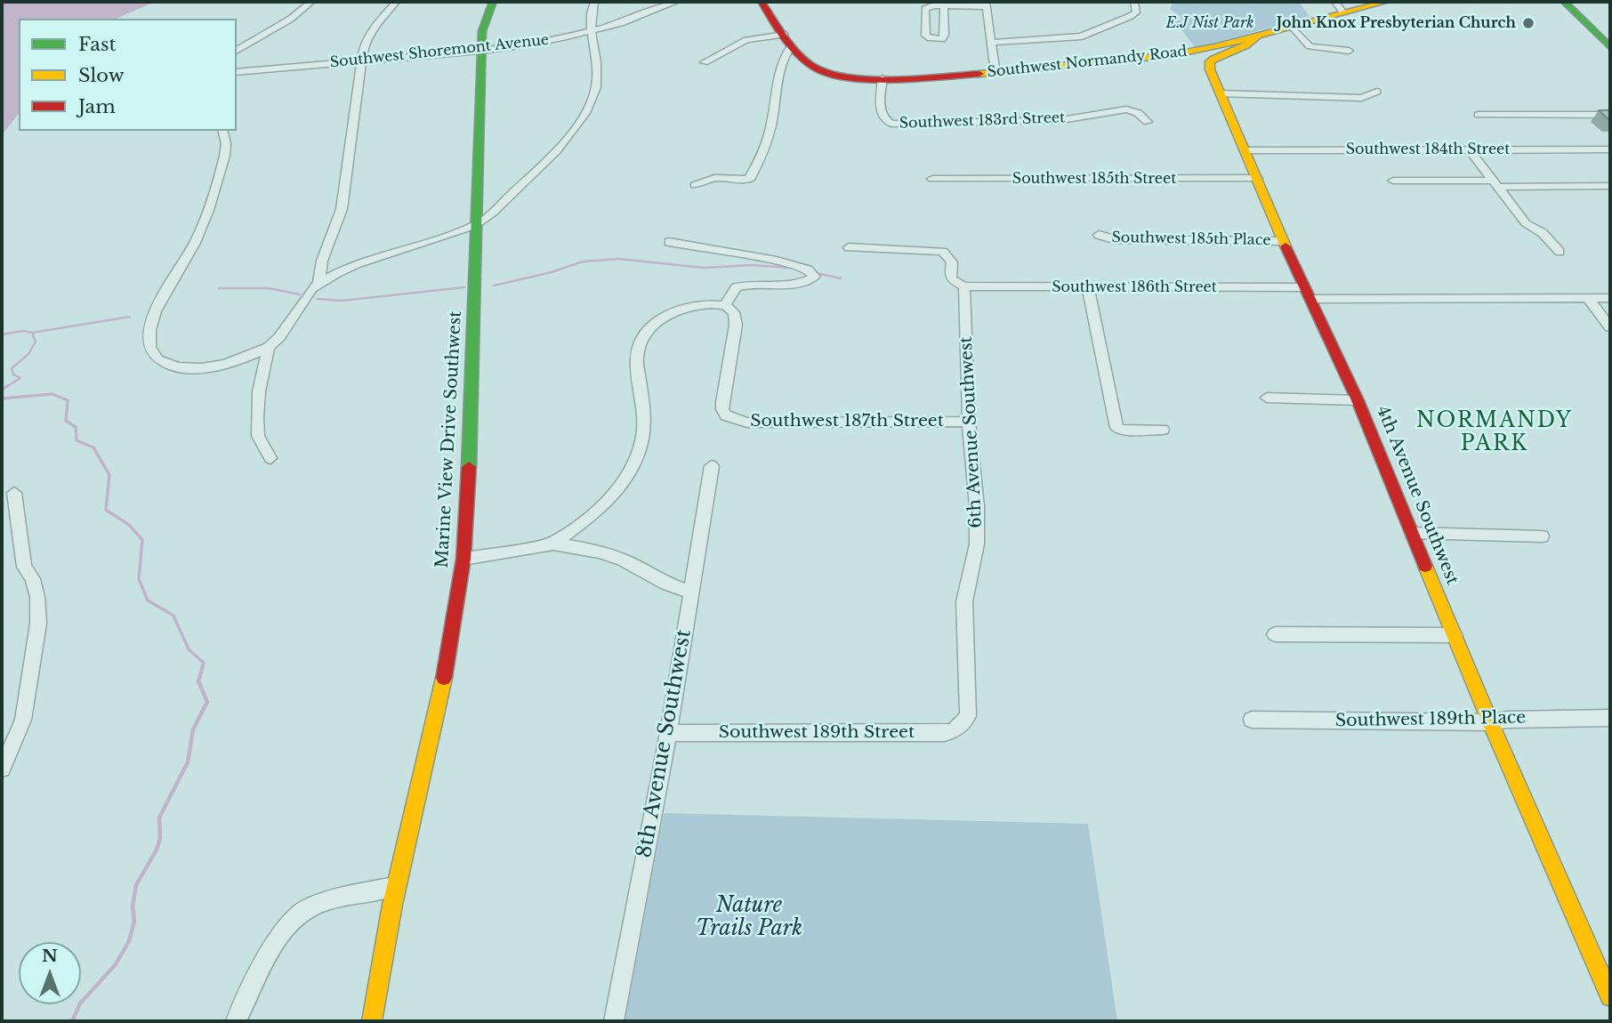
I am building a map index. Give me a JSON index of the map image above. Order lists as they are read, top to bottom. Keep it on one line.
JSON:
{"streets":{"street":["Southwest Shoremont Avenue","Southwest Normandy Road","Southwest 183rd Street","Southwest 184th Street","Southwest 185th Street","Southwest 185th Place","Southwest 186th Street","Southwest 187th Street","6th Avenue Southwest","Marine View Drive Southwest","4th Avenue Southwest","Southwest 189th Place","Southwest 189th Street","8th Avenue Southwest"]},"crossings":[["Southwest Shoremont Avenue","Marine View Drive Southwest"],["Southwest Normandy Road","Southwest 183rd Street"],["Southwest Normandy Road","4th Avenue Southwest"],["Southwest 184th Street","4th Avenue Southwest"],["Southwest 185th Street","4th Avenue Southwest"],["Southwest 185th Place","4th Avenue Southwest"],["Southwest 186th Street","6th Avenue Southwest"],["Southwest 186th Street","4th Avenue Southwest"],["Southwest 187th Street","6th Avenue Southwest"],["6th Avenue Southwest","Southwest 189th Street"],["4th Avenue Southwest","Southwest 189th Place"],["Southwest 189th Street","8th Avenue Southwest"]],"districts":["NORMANDY PARK"],"parks":["E.J Nist Park","Nature Trails Park"],"places":["John Knox Presbyterian Church"],"legend":["Fast","Slow","Jam"],"north":"top"}
